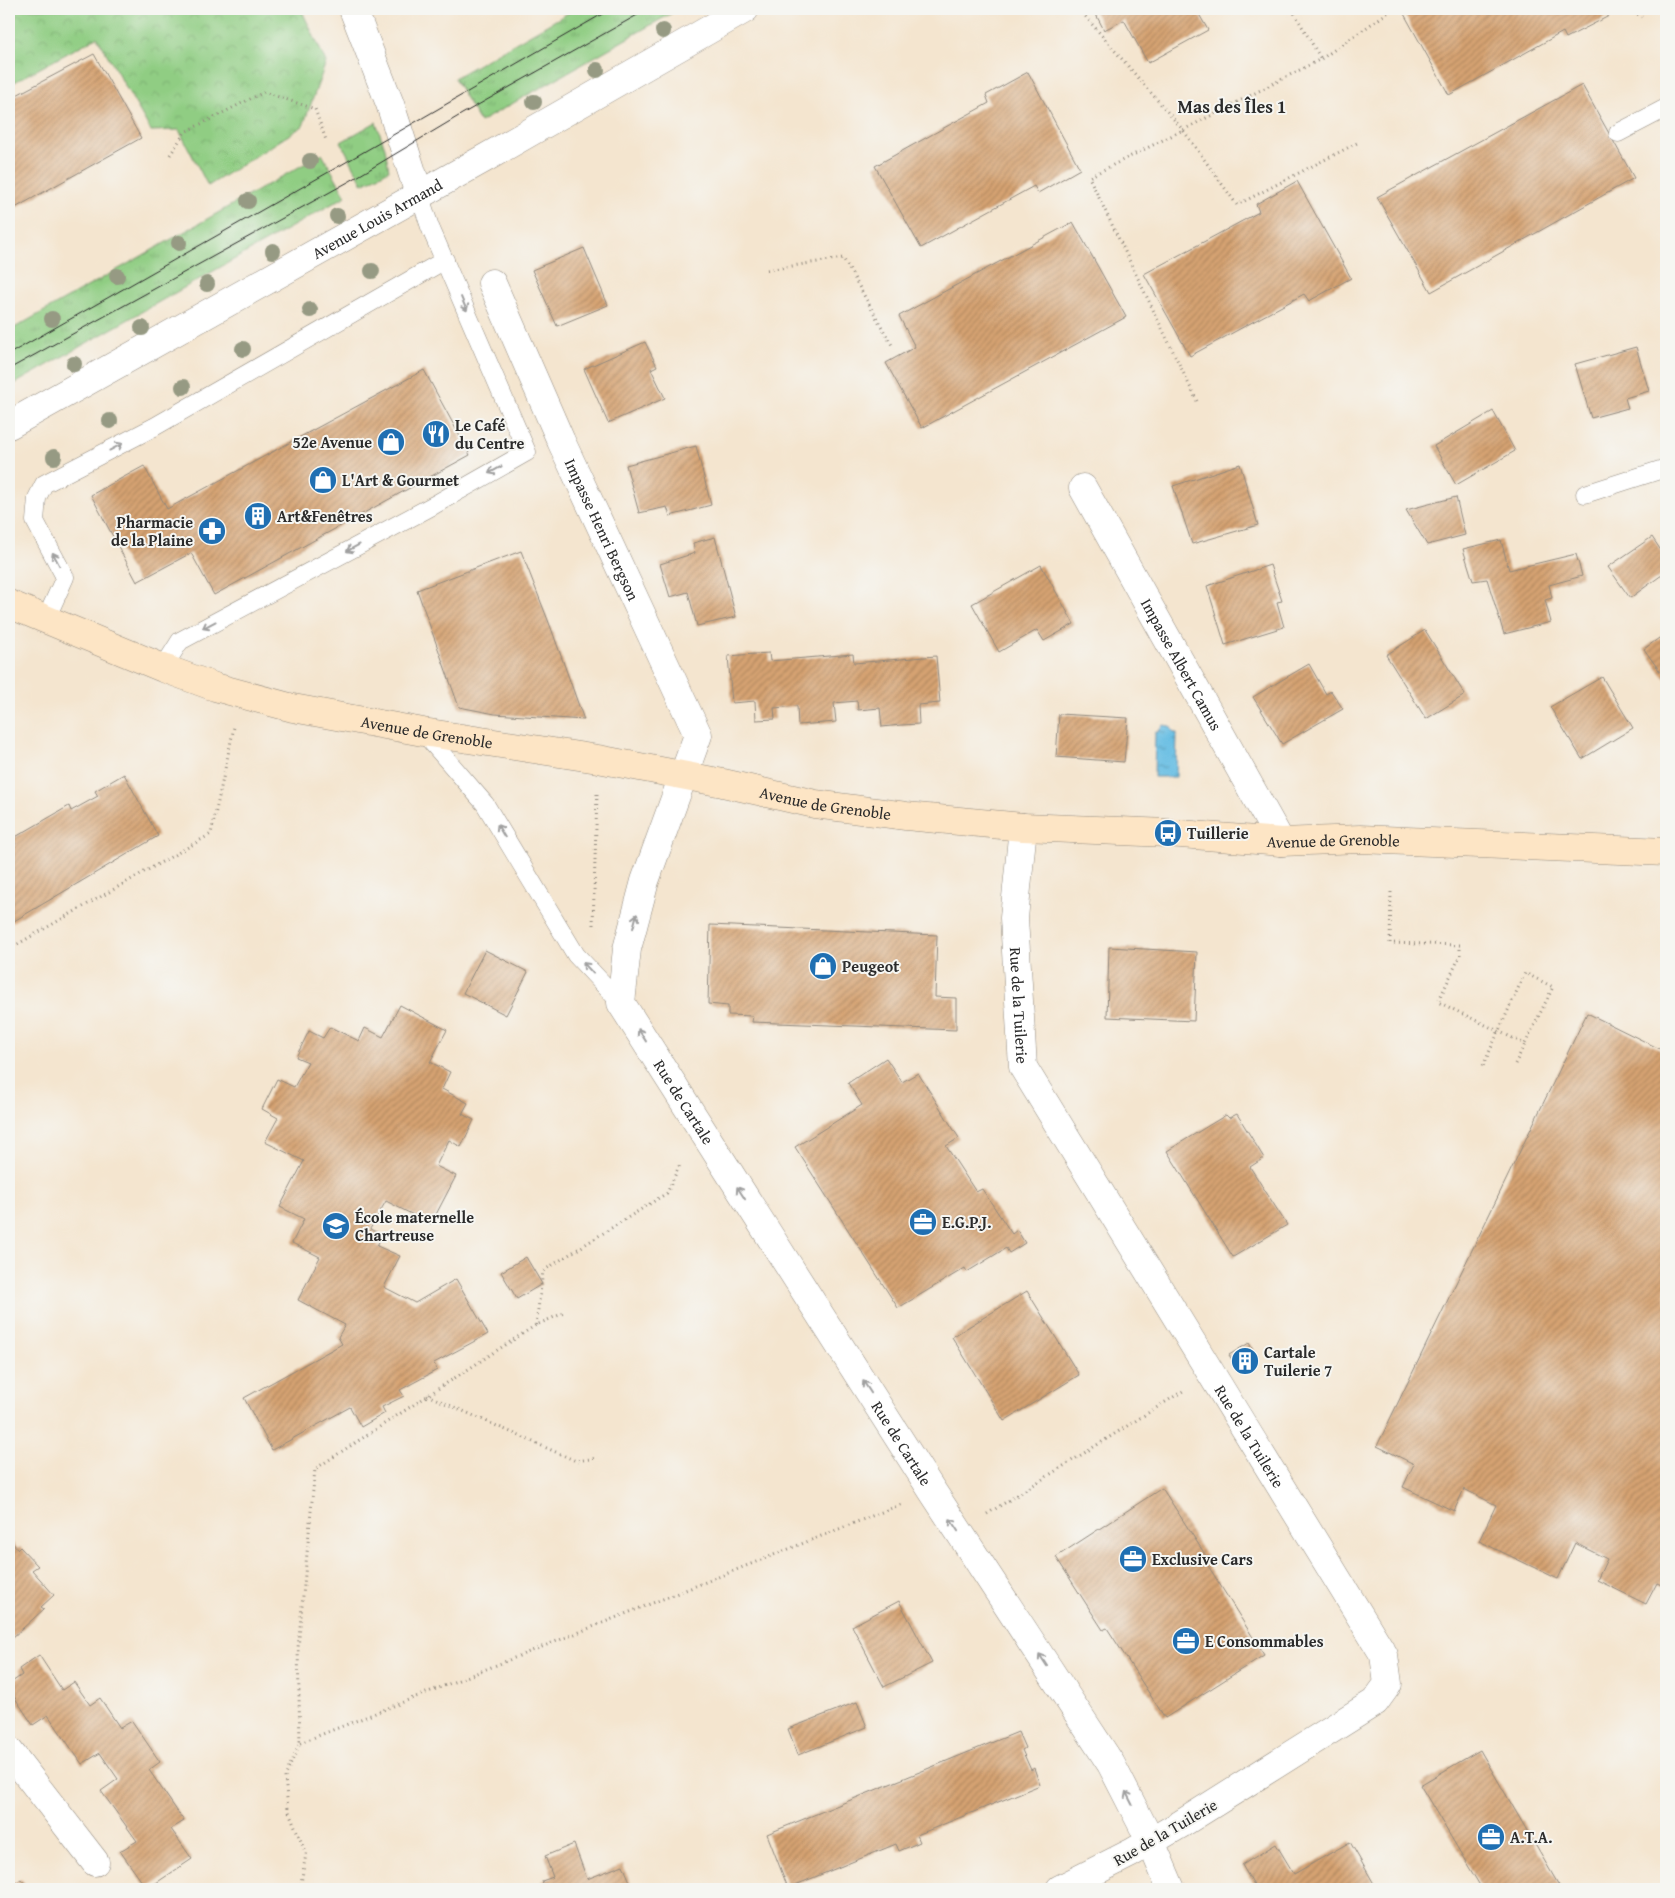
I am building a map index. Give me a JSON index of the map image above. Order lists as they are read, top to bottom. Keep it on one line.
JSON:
{"streets":{"street":["Avenue Louis Armand","Impasse Henri Bergson","Impasse Albert Camus","Avenue de Grenoble","Rue de la Tuilerie","Rue de Cartale"]},"crossings":[["Impasse Henri Bergson","Avenue de Grenoble"],["Impasse Albert Camus","Avenue de Grenoble"],["Avenue de Grenoble","Rue de la Tuilerie"],["Rue de la Tuilerie","Rue de Cartale"]],"one_way":["Rue de Cartale"],"districts":["Mas des Îles 1"],"places":{"restaurant":["Le Café du Centre"],"shop":["52e Avenue","L'Art & Gourmet","Peugeot"],"building":["Art&Fenêtres","Cartale Tuilerie 7"],"pharmacy":["Pharmacie de la Plaine"],"bus stop":["Tuillerie"],"office":["E.G.P.J.","Exclusive Cars","E Consommables","A.T.A."],"school or university":["École maternelle Chartreuse"]}}
